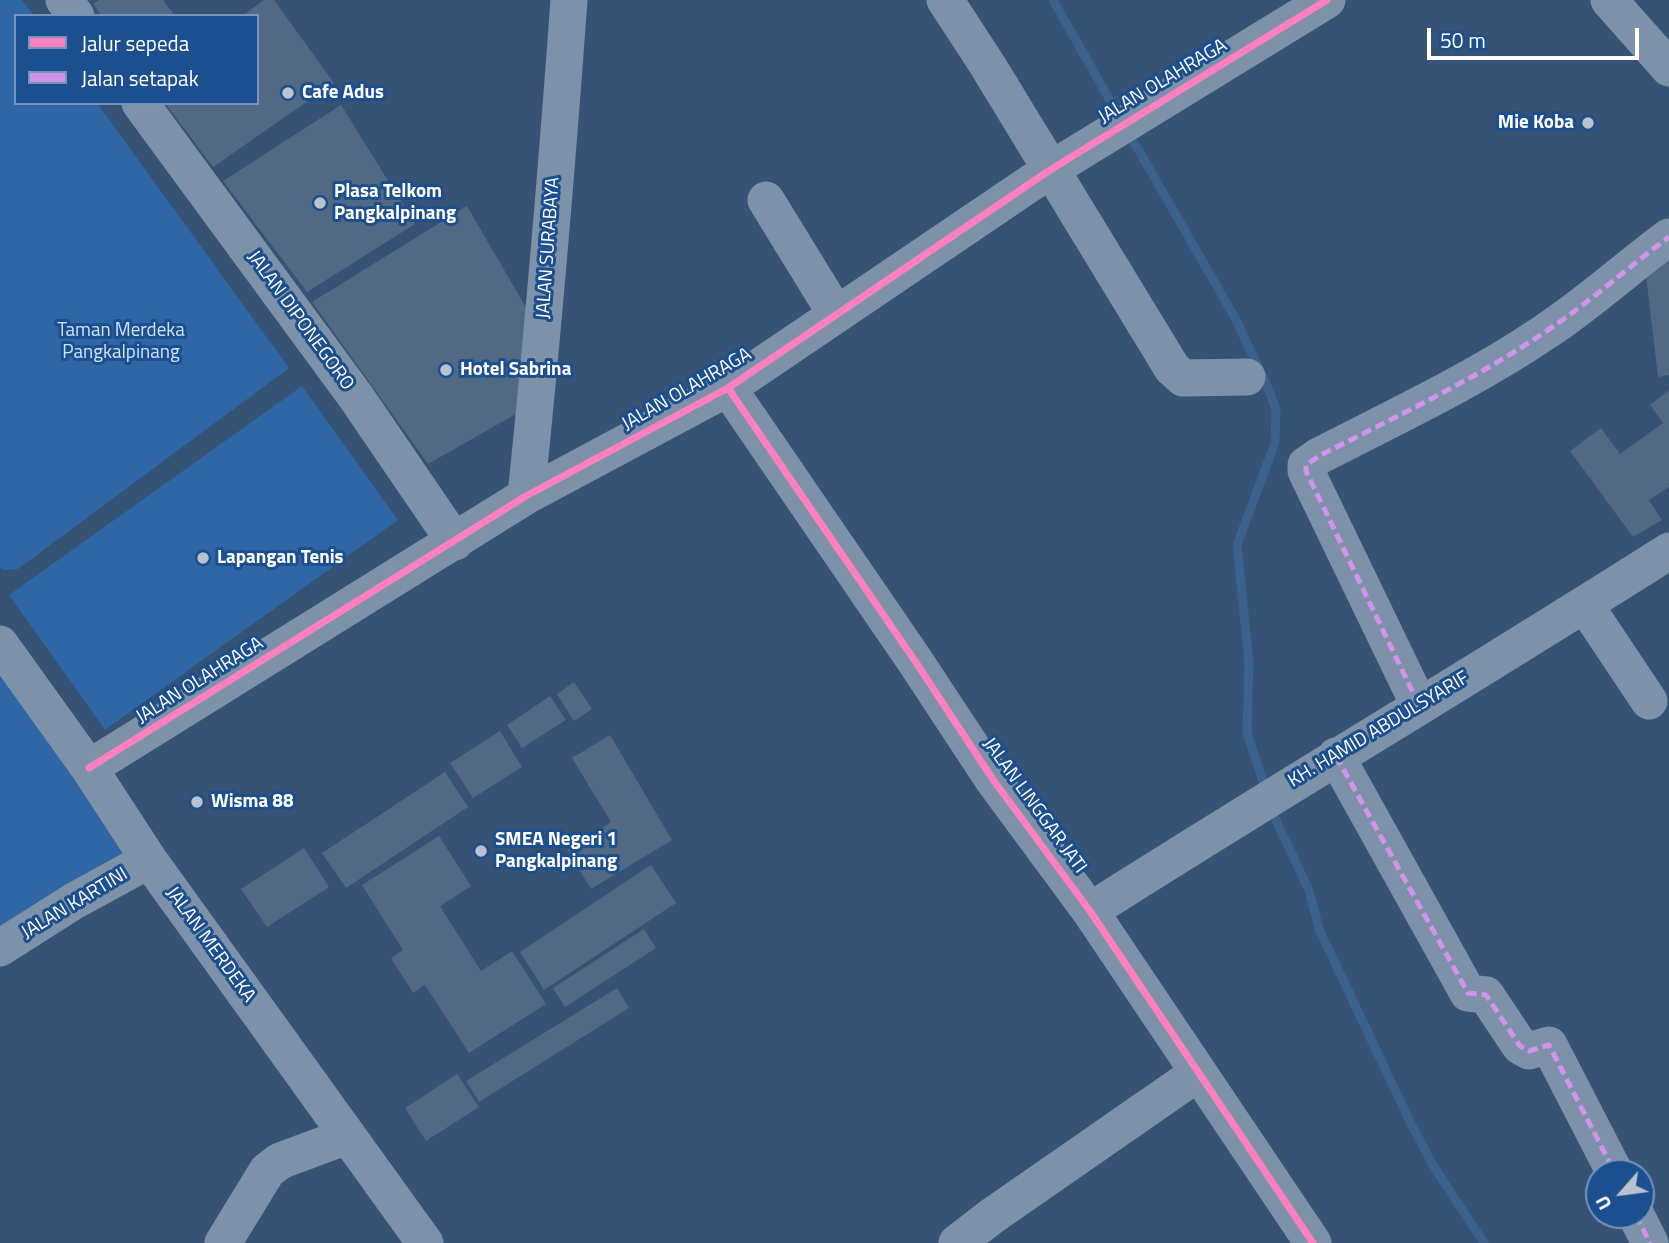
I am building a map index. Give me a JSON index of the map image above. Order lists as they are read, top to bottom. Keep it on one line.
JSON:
{"streets":{"street":["JALAN OLAHRAGA","JALAN SURABAYA","JALAN DIPONEGORO","KH. HAMID ABDULSYARIF","JALAN LINGGAR JATI","JALAN KARTINI","JALAN MERDEKA"]},"crossings":[["JALAN OLAHRAGA","JALAN SURABAYA"],["JALAN OLAHRAGA","JALAN DIPONEGORO"],["JALAN OLAHRAGA","JALAN LINGGAR JATI"],["JALAN OLAHRAGA","JALAN MERDEKA"],["KH. HAMID ABDULSYARIF","JALAN LINGGAR JATI"],["JALAN KARTINI","JALAN MERDEKA"]],"parks":["Taman Merdeka Pangkalpinang"],"places":["Cafe Adus","Mie Koba","Plasa Telkom Pangkalpinang","Hotel Sabrina","Lapangan Tenis","Wisma 88","SMEA Negeri 1 Pangkalpinang"],"legend":["Jalur sepeda","Jalan setapak"],"scale_bar":"50 m","north":"bottom left"}
